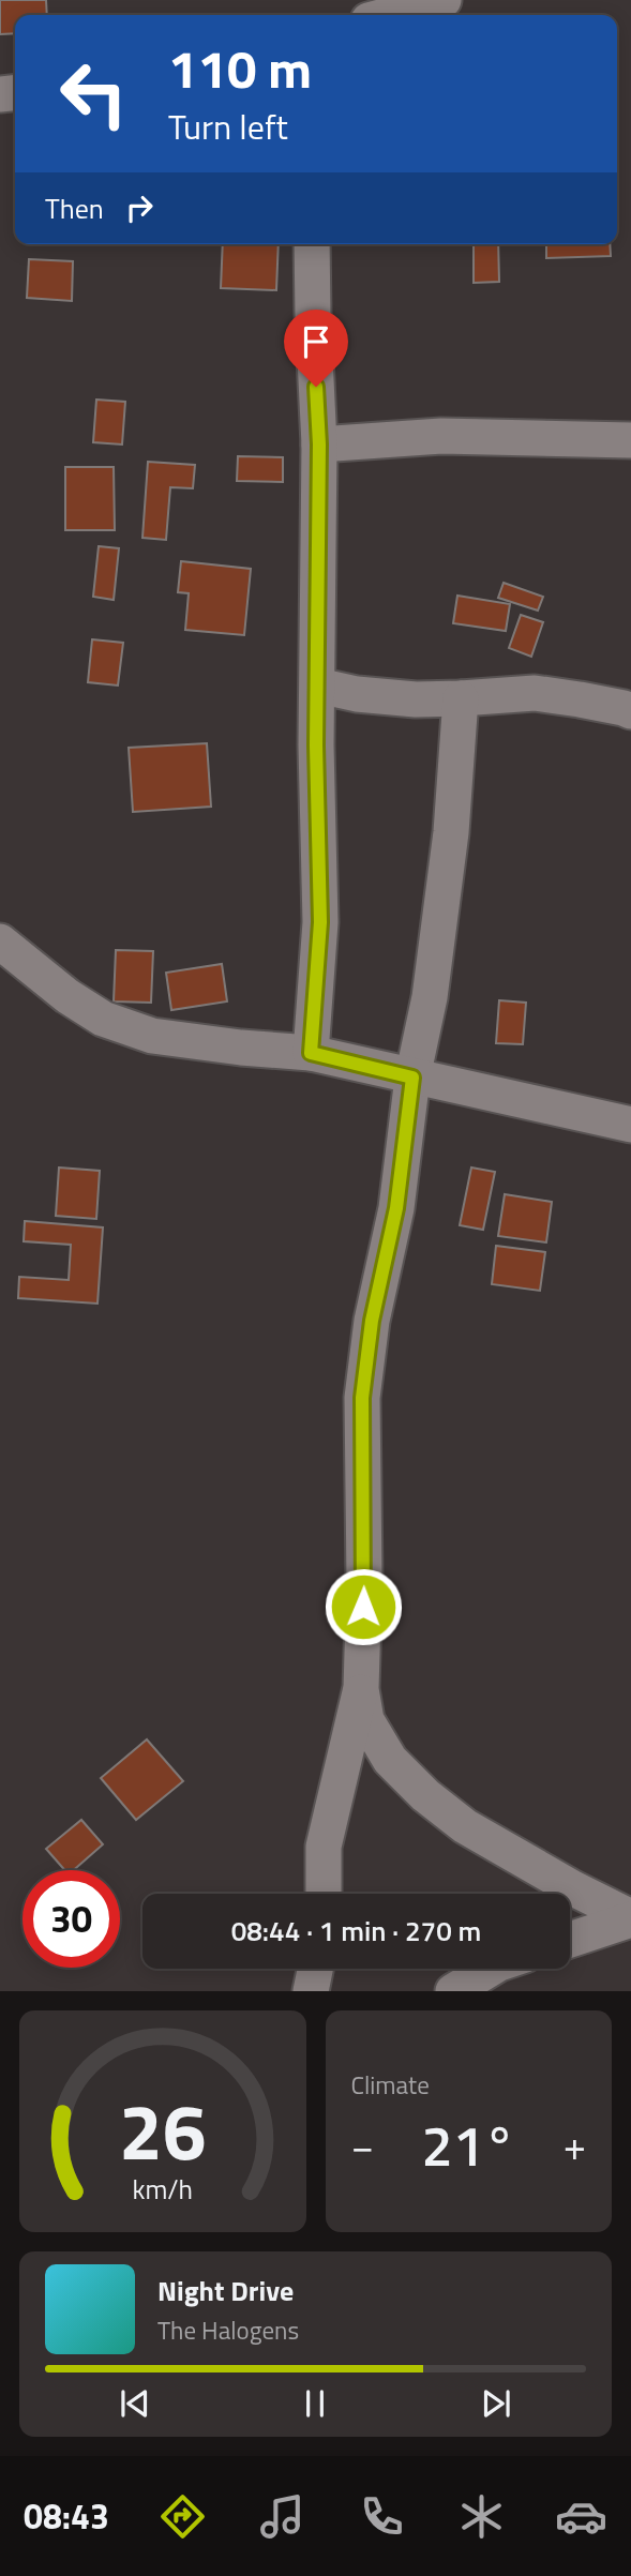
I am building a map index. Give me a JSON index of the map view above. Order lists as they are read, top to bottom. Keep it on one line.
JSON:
{"page":{"turn":["110 m","Turn left"],"then":"Then","limit":"30","trip":"08:44 · 1 min · 270 m","tile":"Climate","heat":["−","21°","+"],"song":["Night Drive","The Halogens"],"tabs":"08:43","gauge":["26","km/h"]}}
